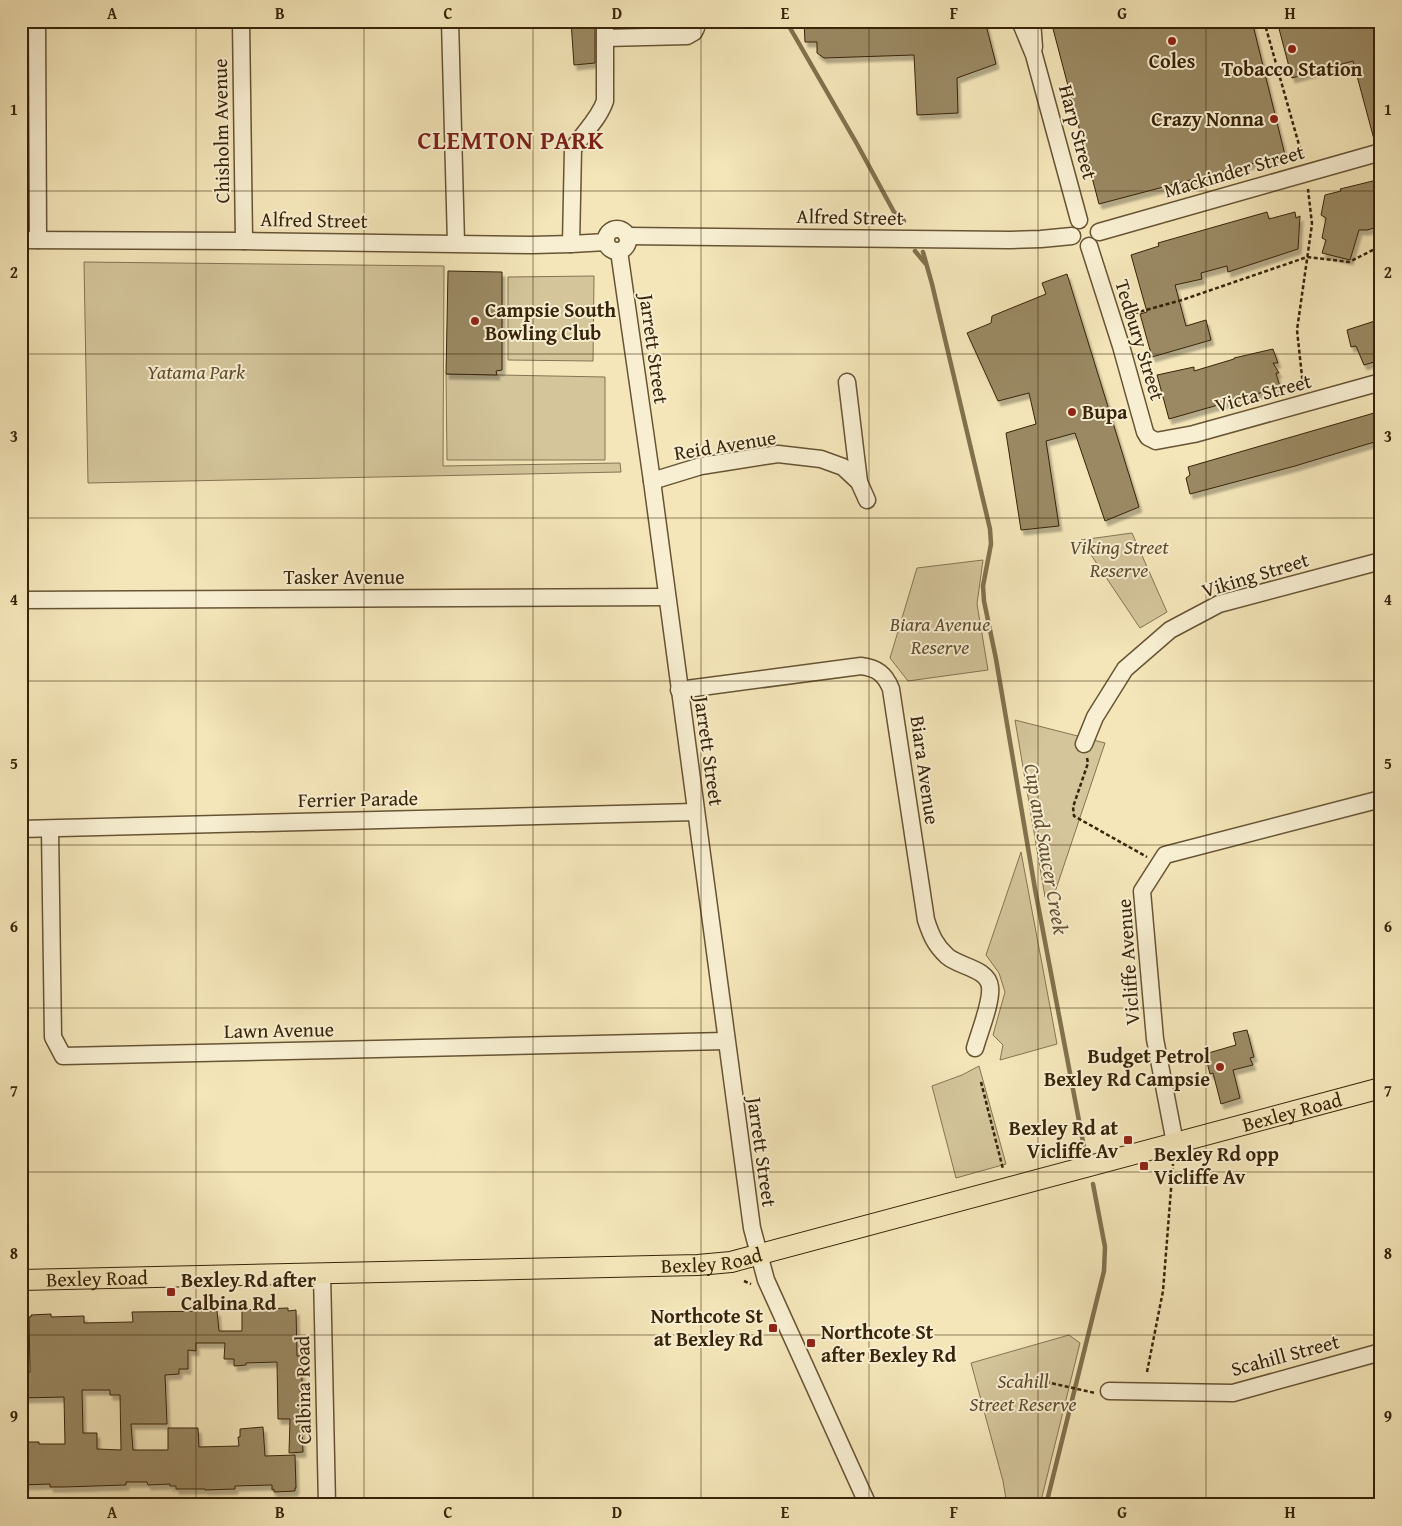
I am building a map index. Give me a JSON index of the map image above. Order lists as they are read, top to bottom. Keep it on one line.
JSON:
{"streets":{"main road":["Bexley Road"],"street":["Chisholm Avenue","Harp Street","Mackinder Street","Alfred Street","Tedbury Street","Jarrett Street","Victa Street","Reid Avenue","Viking Street","Tasker Avenue","Biara Avenue","Ferrier Parade","Vicliffe Avenue","Lawn Avenue","Scahill Street","Calbina Road"]},"crossings":[["Chisholm Avenue","Alfred Street"],["Harp Street","Mackinder Street"],["Harp Street","Alfred Street"],["Harp Street","Tedbury Street"],["Mackinder Street","Alfred Street"],["Mackinder Street","Tedbury Street"],["Alfred Street","Tedbury Street"],["Alfred Street","Jarrett Street"],["Tedbury Street","Victa Street"],["Jarrett Street","Reid Avenue"],["Jarrett Street","Tasker Avenue"],["Jarrett Street","Biara Avenue"],["Jarrett Street","Ferrier Parade"],["Jarrett Street","Lawn Avenue"],["Jarrett Street","Bexley Road"],["Ferrier Parade","Lawn Avenue"],["Vicliffe Avenue","Bexley Road"],["Bexley Road","Calbina Road"]],"districts":["CLEMTON PARK"],"water":["Cup and Saucer Creek"],"parks":["Yatama Park","Viking Street Reserve","Biara Avenue Reserve","Scahill Street Reserve"],"places":{"other":["Coles","Tobacco Station","Crazy Nonna","Campsie South Bowling Club","Bupa","Budget Petrol Bexley Rd Campsie"],"transit":["Bexley Rd at Vicliffe Av","Bexley Rd opp Vicliffe Av","Bexley Rd after Calbina Rd","Northcote St at Bexley Rd","Northcote St after Bexley Rd"]},"grid":{"columns":["A","B","C","D","E","F","G","H"],"rows":["1","2","3","4","5","6","7","8","9"]}}
